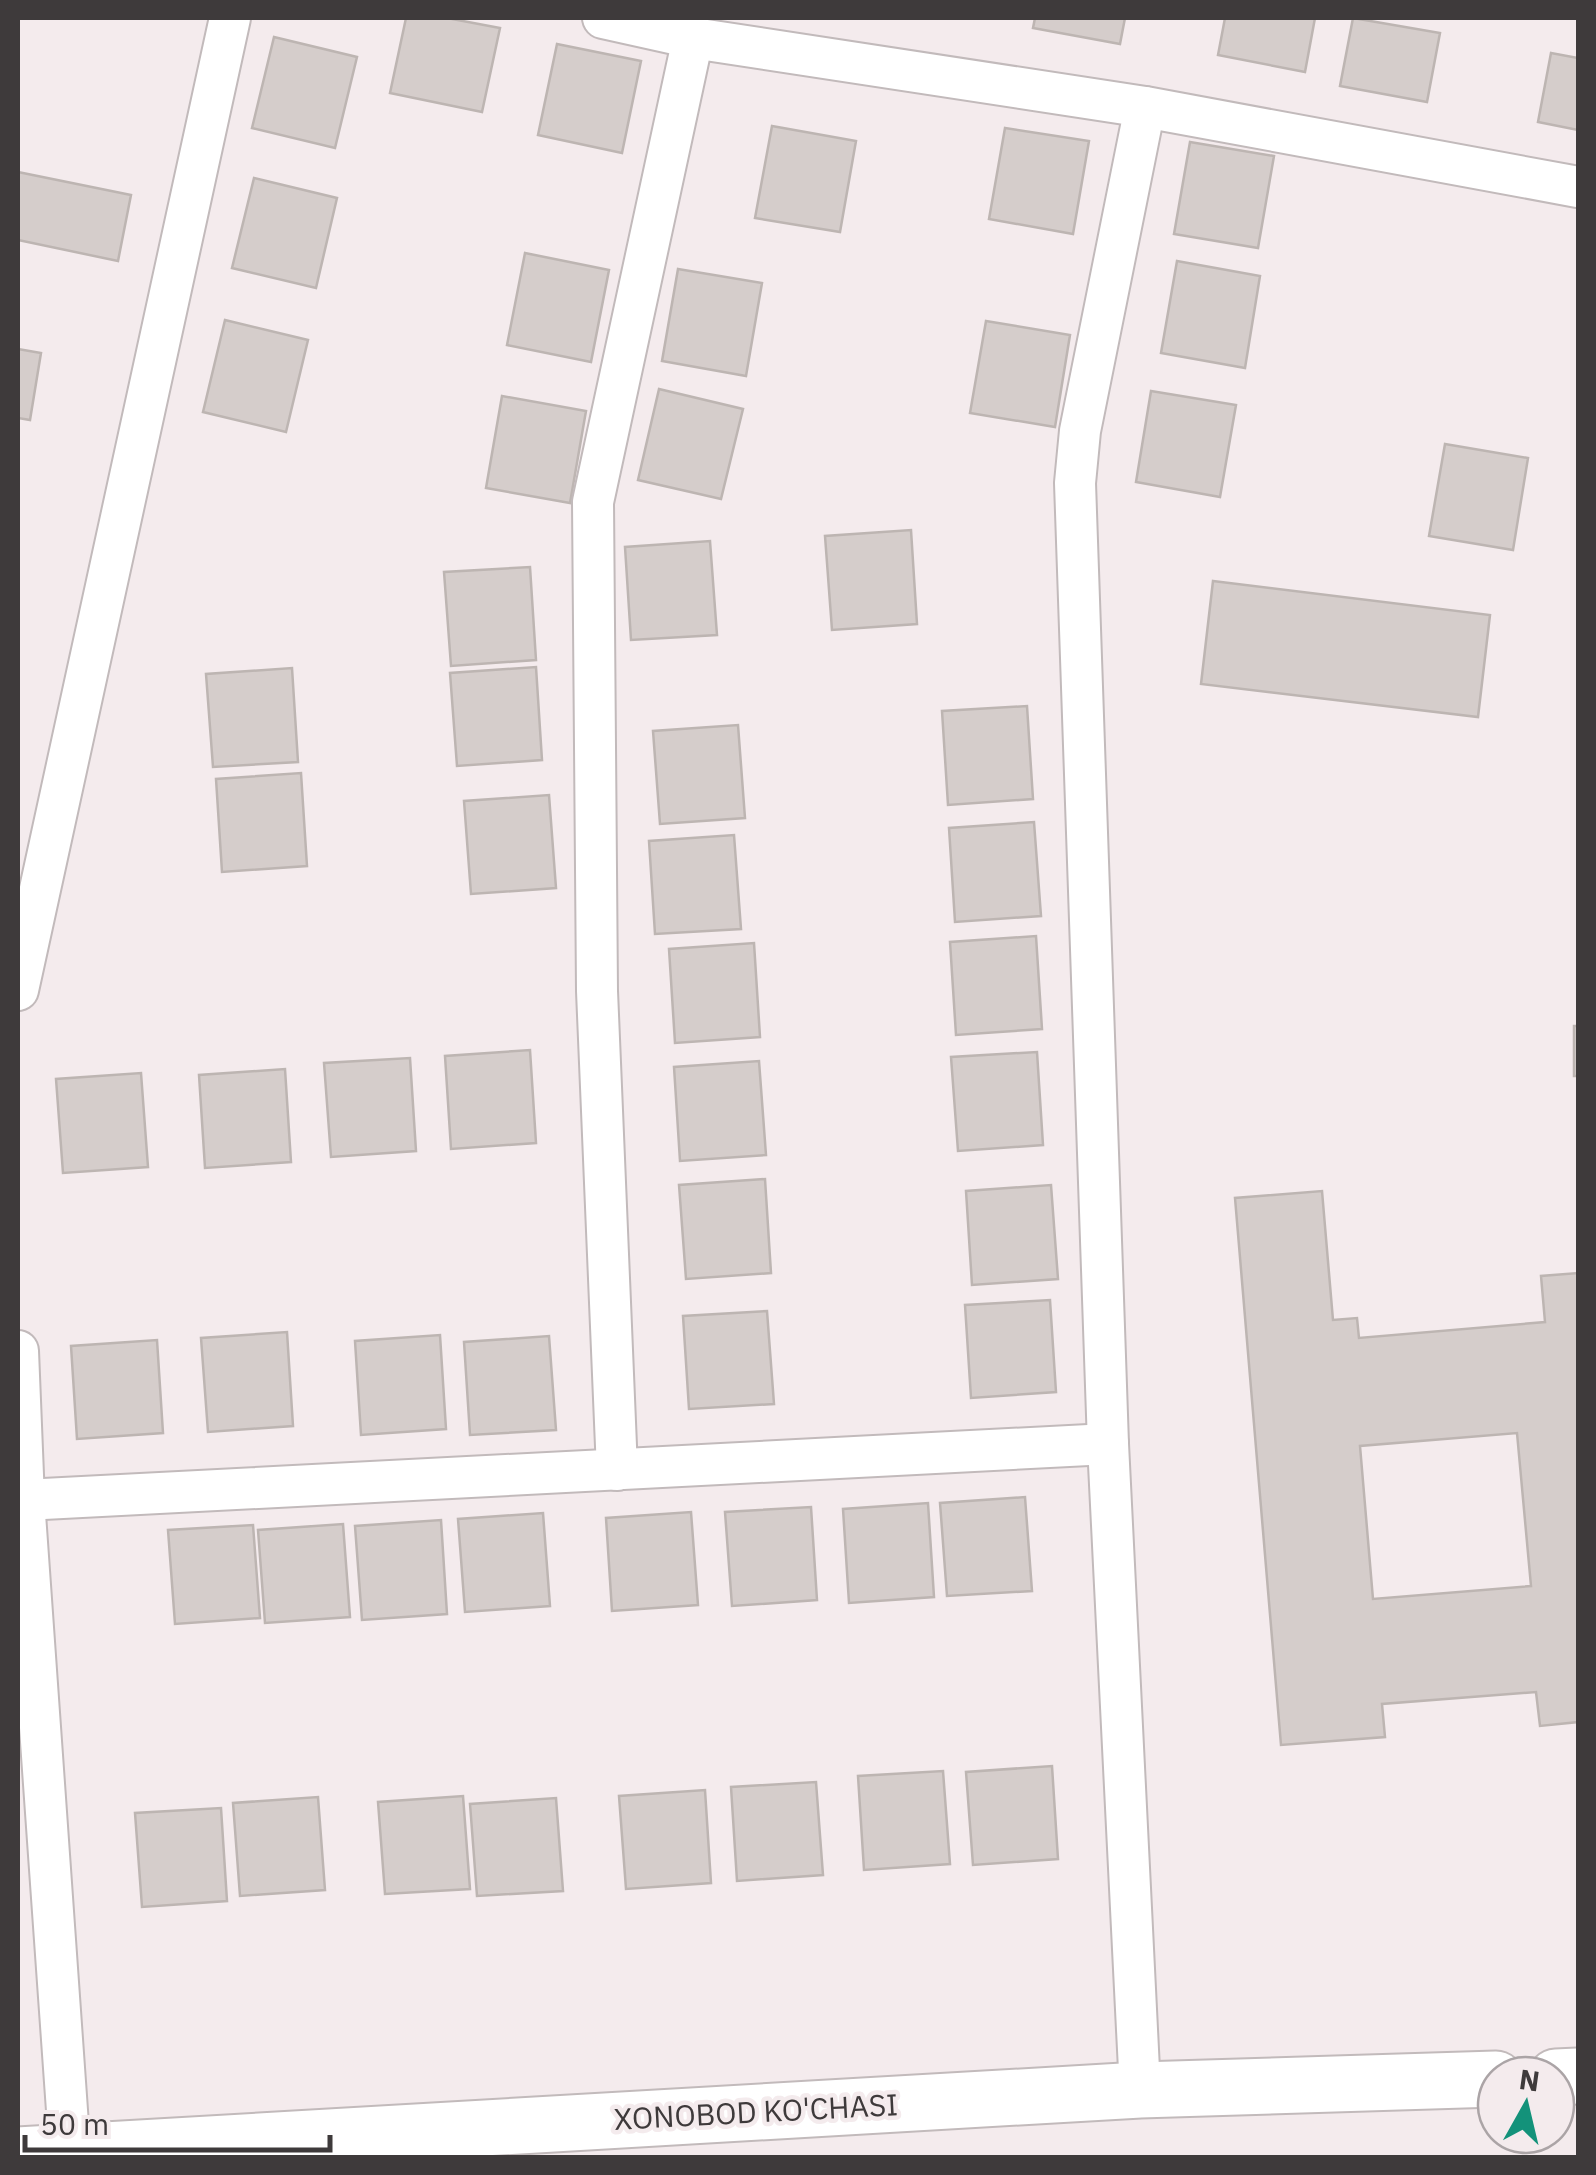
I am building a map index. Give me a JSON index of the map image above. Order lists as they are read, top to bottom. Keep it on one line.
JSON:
{"streets":{"main road":["XONOBOD KO'CHASI"]},"scale_bar":"50 m","north":"top"}
